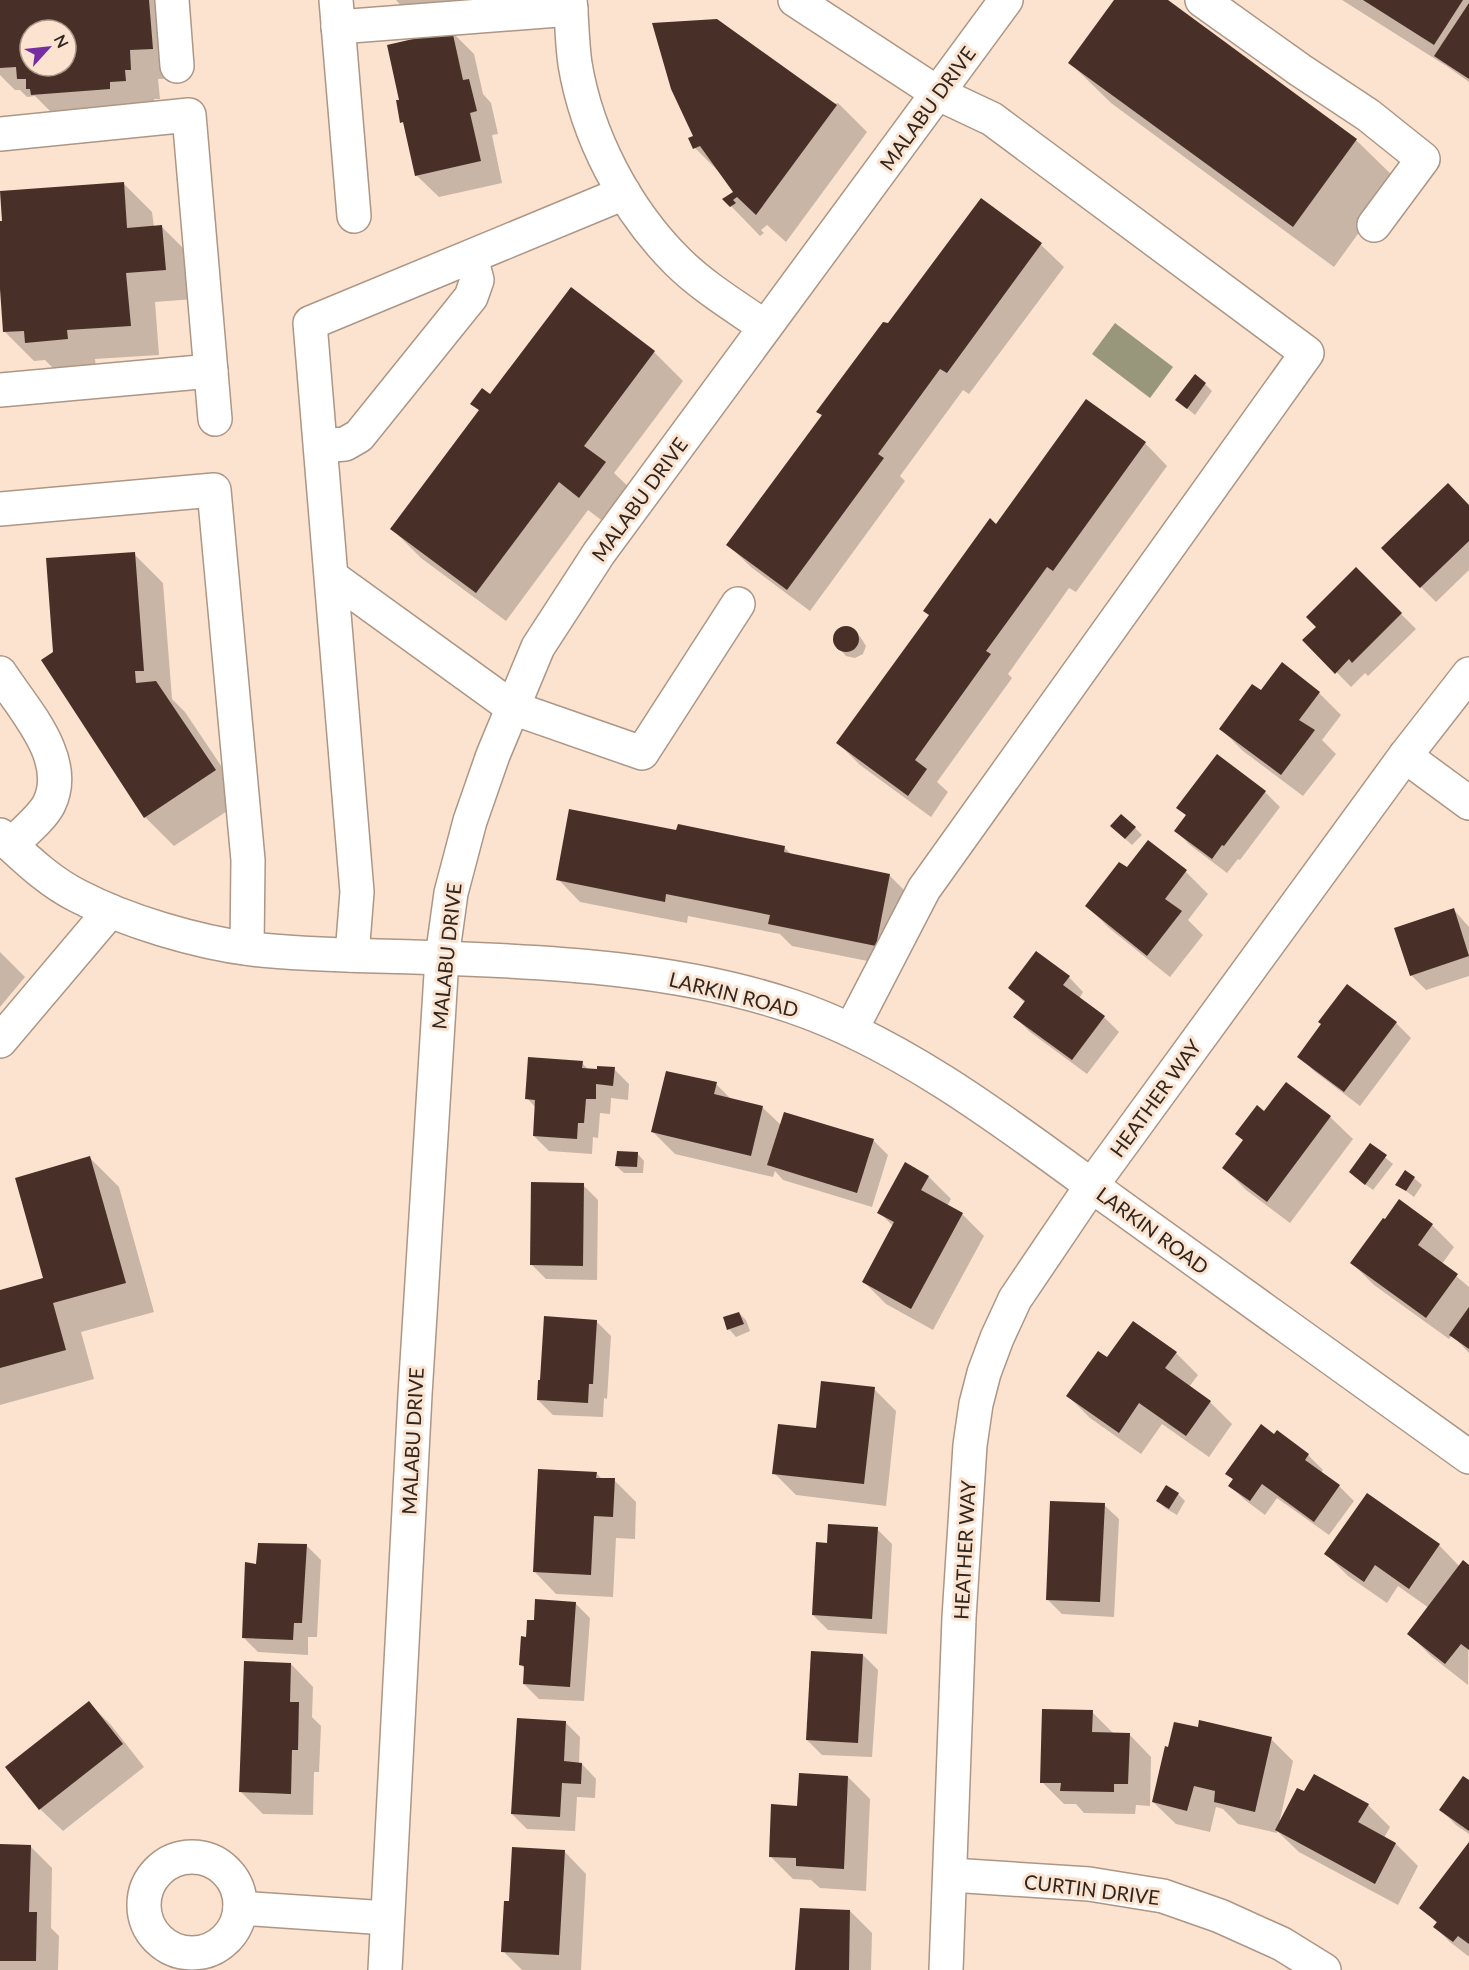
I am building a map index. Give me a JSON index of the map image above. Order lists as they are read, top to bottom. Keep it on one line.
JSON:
{"streets":{"street":["MALABU DRIVE","LARKIN ROAD","HEATHER WAY","CURTIN DRIVE"]},"crossings":[["MALABU DRIVE","LARKIN ROAD"],["LARKIN ROAD","HEATHER WAY"],["HEATHER WAY","CURTIN DRIVE"]],"north":"top right"}
